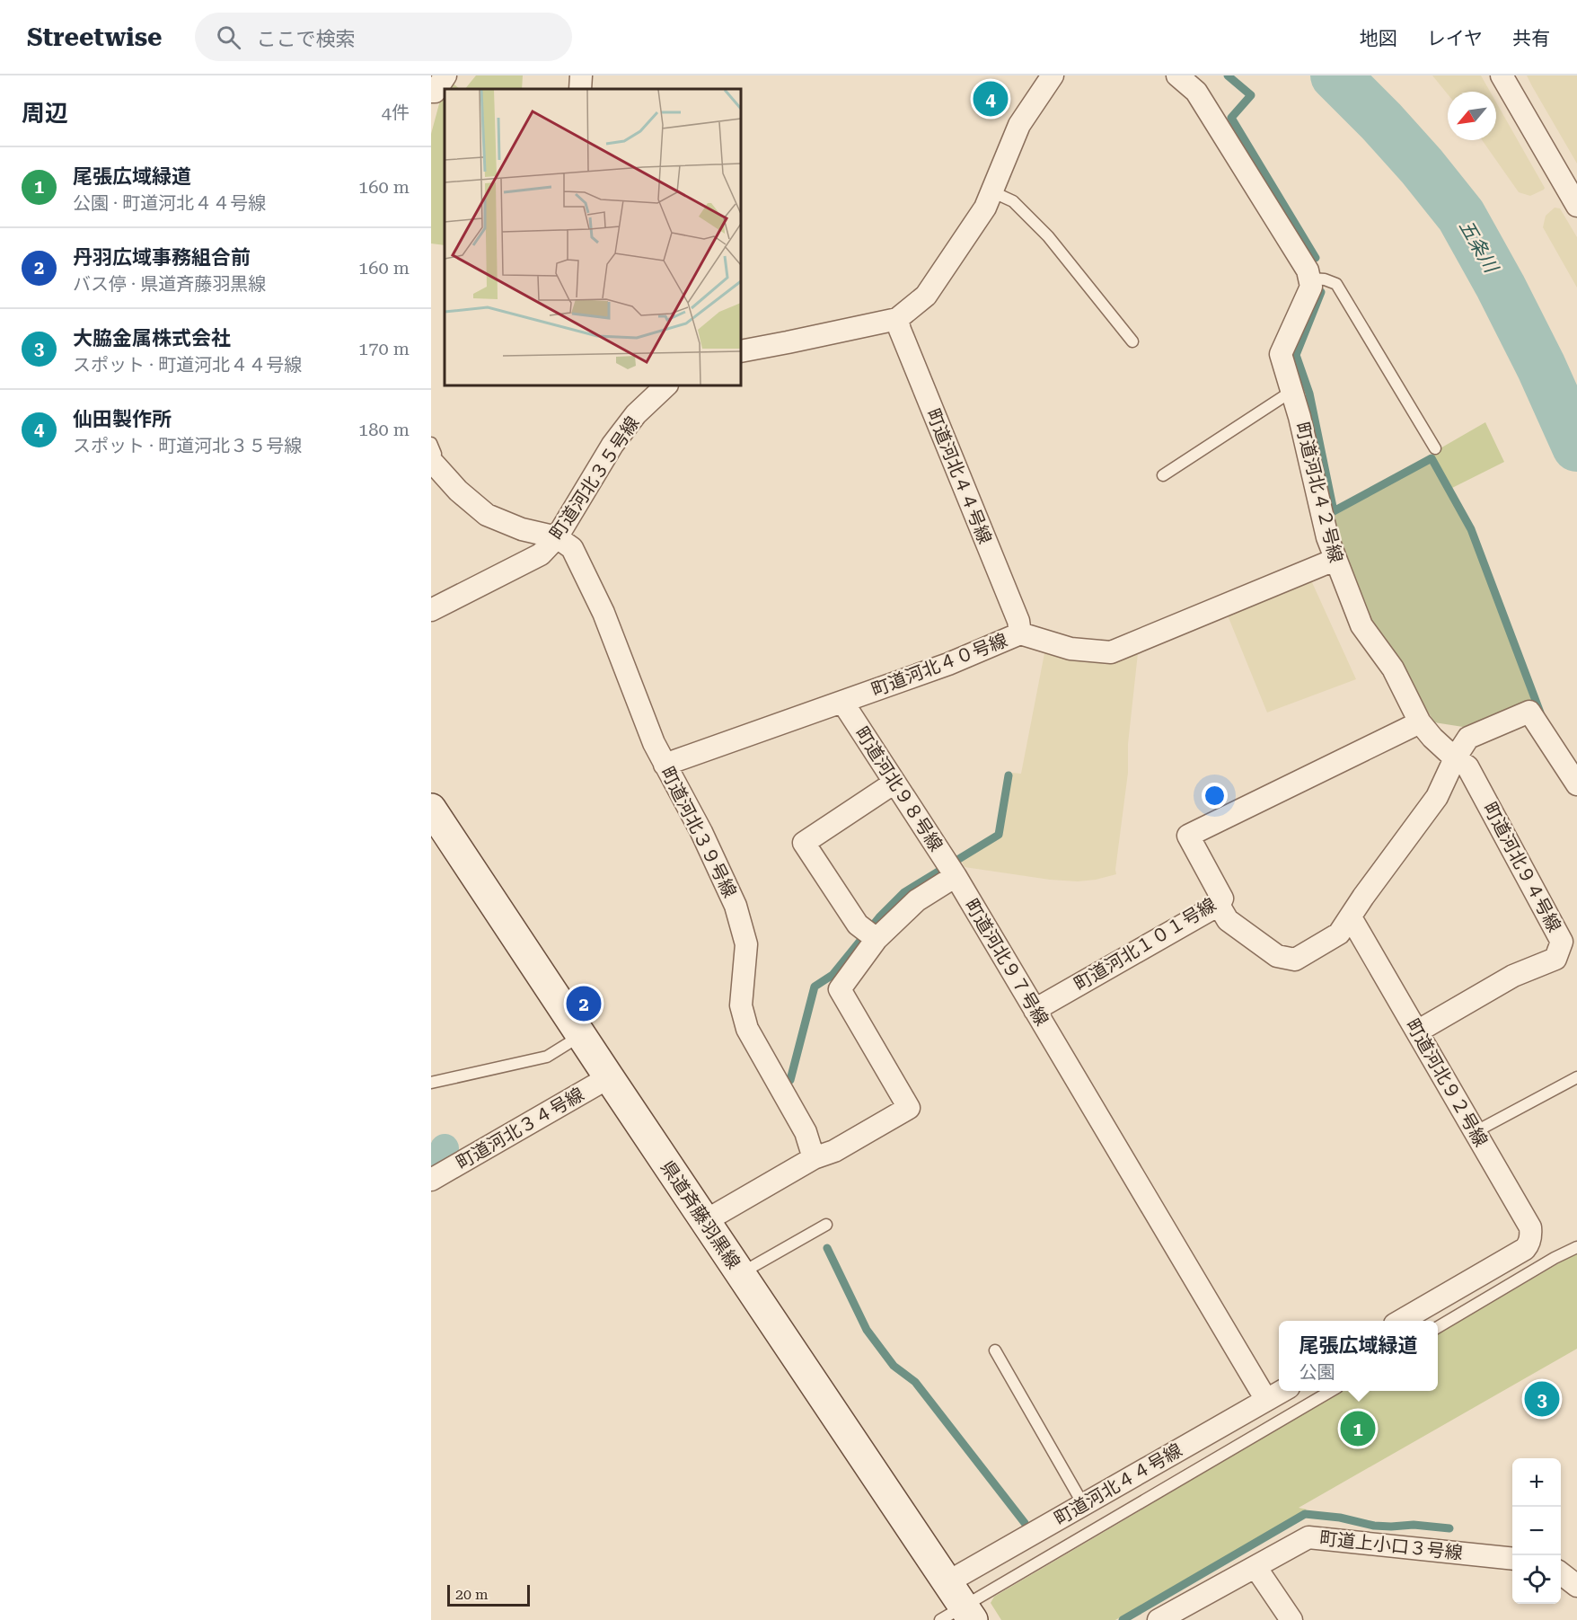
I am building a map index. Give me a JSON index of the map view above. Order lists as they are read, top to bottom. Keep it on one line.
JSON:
{"streets":{"main road":["県道斉藤羽黒線"],"street":["町道河北４４号線","町道河北３５号線","町道河北４２号線","町道河北４０号線","町道河北９８号線","町道河北３９号線","町道河北９４号線","町道河北１０１号線","町道河北９７号線","町道河北９２号線","町道河北３４号線","町道上小口３号線"]},"crossings":[["町道河北４４号線","町道河北４０号線"],["町道河北４４号線","町道河北９７号線"],["町道河北４４号線","県道斉藤羽黒線"],["町道河北３５号線","町道河北３９号線"],["町道河北４２号線","町道河北４０号線"],["町道河北４２号線","町道河北９４号線"],["町道河北４２号線","町道河北１０１号線"],["町道河北４０号線","町道河北９８号線"],["町道河北４０号線","町道河北３９号線"],["町道河北９８号線","町道河北９７号線"],["町道河北９４号線","町道河北９２号線"],["町道河北１０１号線","町道河北９７号線"],["町道河北３４号線","県道斉藤羽黒線"]],"water":["五条川"],"scale_bar":"20 m","north":"bottom left","page":{"header":"Streetwise","search":"ここで検索","nav":["地図","レイヤ","共有"],"heading":["周辺","4件"],"pins":["4","2","3","1"],"list":[{"mark":"1","name":"尾張広域緑道","note":"公園 · 町道河北４４号線","value":"160 m"},{"mark":"2","name":"丹羽広域事務組合前","note":"バス停 · 県道斉藤羽黒線","value":"160 m"},{"mark":"3","name":"大脇金属株式会社","note":"スポット · 町道河北４４号線","value":"170 m"},{"mark":"4","name":"仙田製作所","note":"スポット · 町道河北３５号線","value":"180 m"}],"popup":["尾張広域緑道","公園"],"map_buttons":["+","−"],"scale":"20 m"}}
